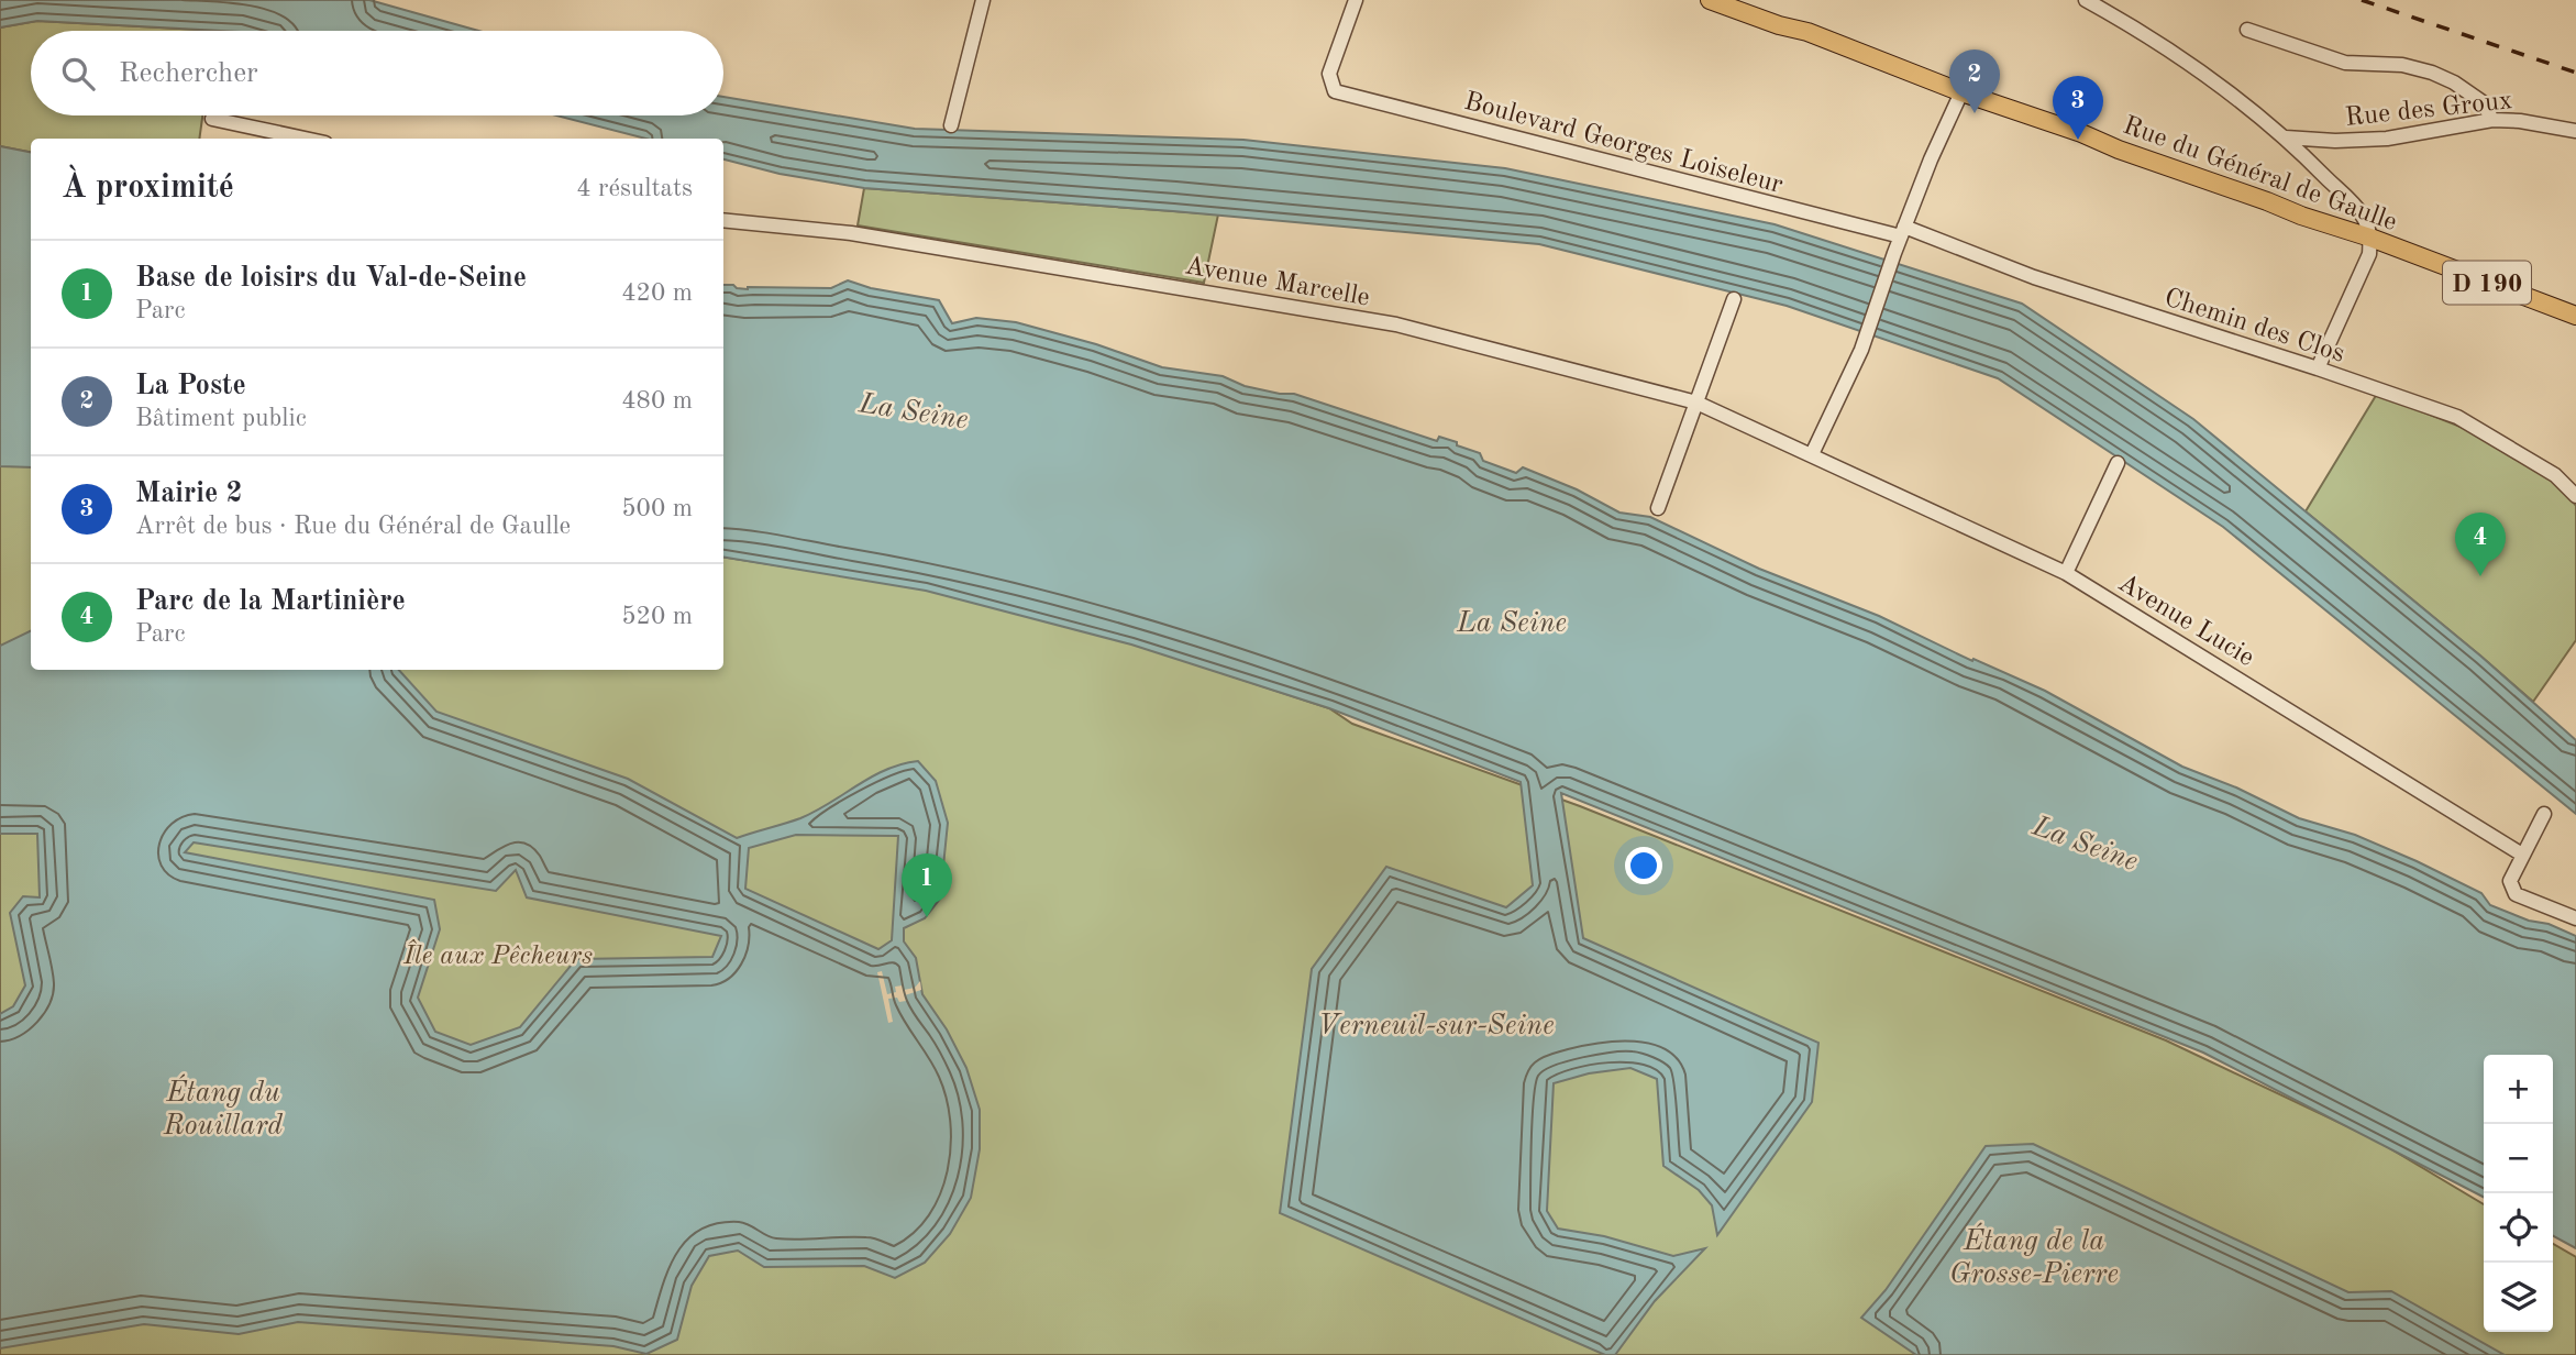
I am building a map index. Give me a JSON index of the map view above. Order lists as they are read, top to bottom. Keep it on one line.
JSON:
{"streets":{"main road":["Rue du Général de Gaulle","D 190"],"street":["Rue des Groux","Boulevard Georges Loiseleur","Avenue Marcelle","Chemin des Clos","Avenue Lucie"]},"crossings":[["Boulevard Georges Loiseleur","Chemin des Clos"],["Avenue Marcelle","Avenue Lucie"]],"water":["La Seine","Verneuil-sur-Seine","Étang du Rouillard","Étang de la Grosse-Pierre"],"parks":["Île aux Pêcheurs"],"page":{"search":"Rechercher","pins":["2","3","4","1"],"heading":["À proximité","4 résultats"],"list":[{"mark":"1","name":"Base de loisirs du Val-de-Seine","note":"Parc","value":"420 m"},{"mark":"2","name":"La Poste","note":"Bâtiment public","value":"480 m"},{"mark":"3","name":"Mairie 2","note":"Arrêt de bus · Rue du Général de Gaulle","value":"500 m"},{"mark":"4","name":"Parc de la Martinière","note":"Parc","value":"520 m"}],"map_buttons":["+","−"]}}
